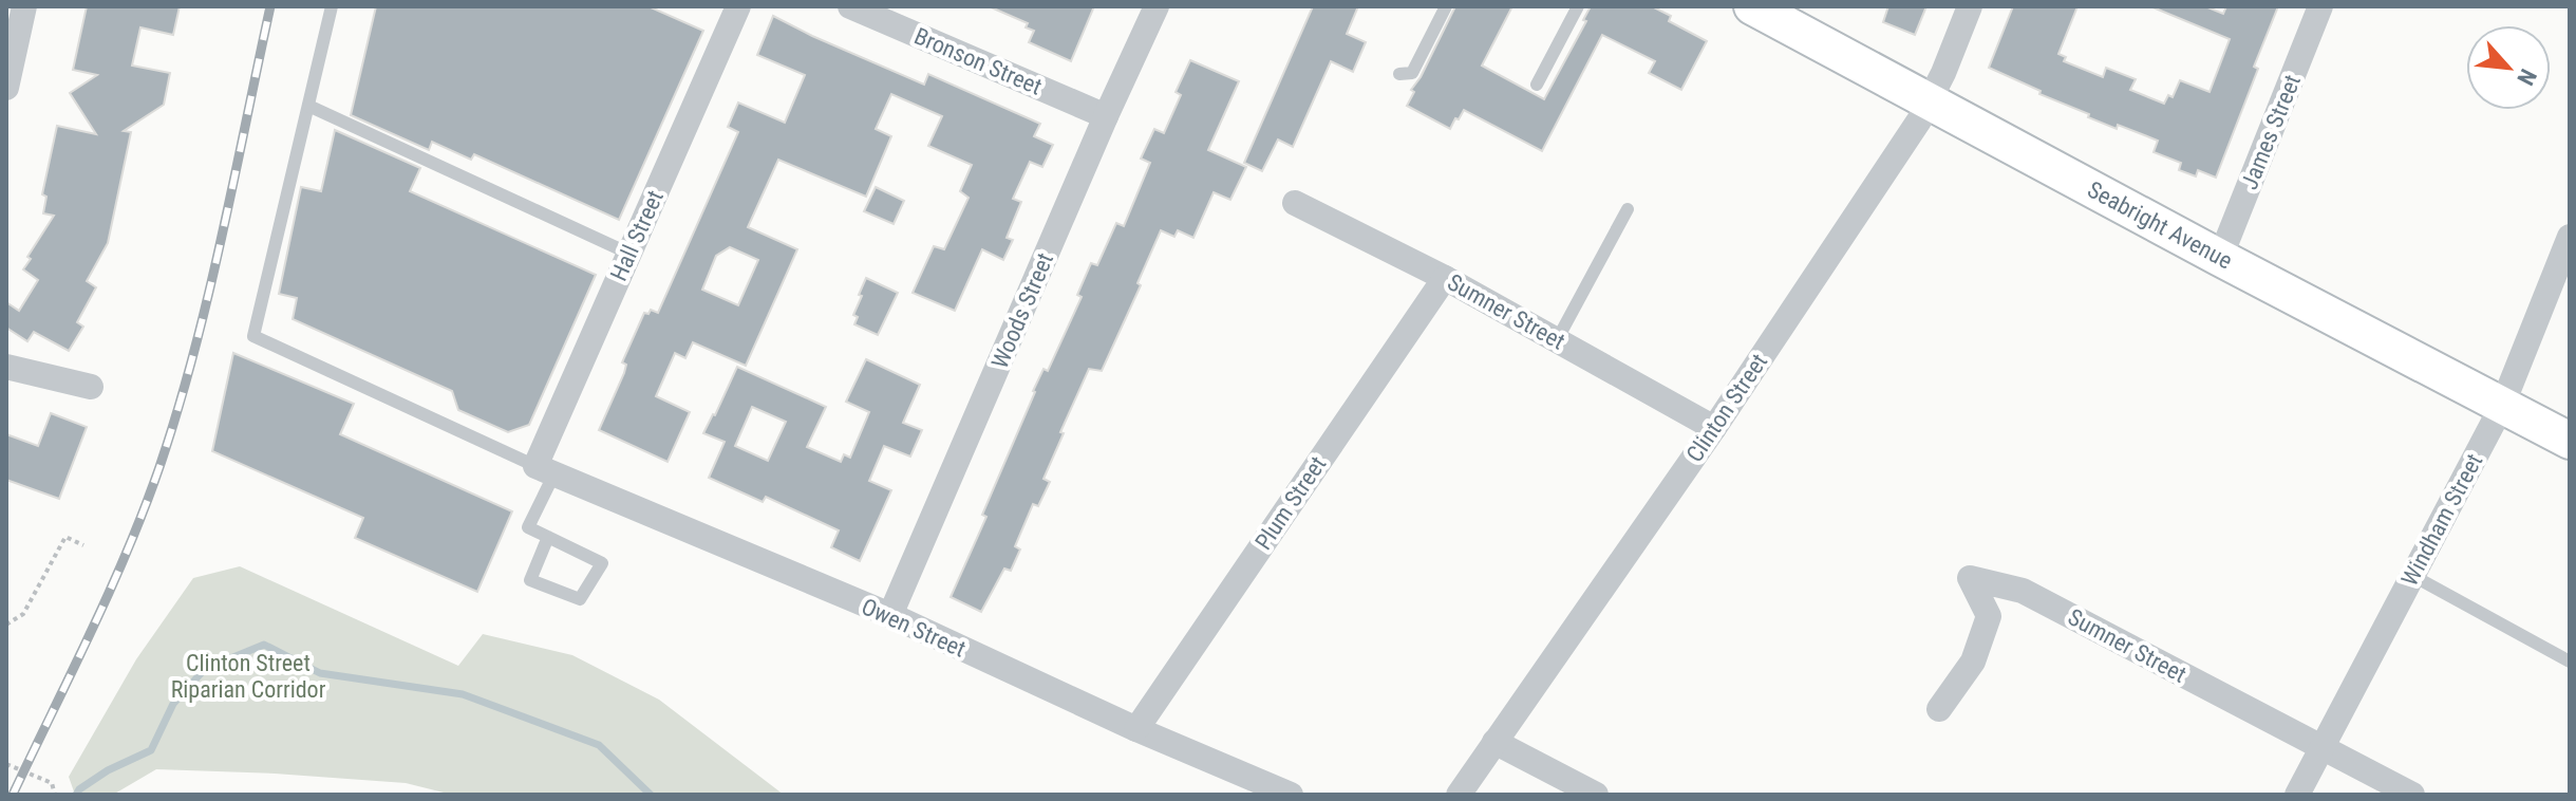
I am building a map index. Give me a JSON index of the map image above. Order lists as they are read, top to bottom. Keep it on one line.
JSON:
{"streets":{"main road":["Seabright Avenue"],"street":["Bronson Street","James Street","Hall Street","Woods Street","Sumner Street","Clinton Street","Plum Street","Windham Street","Owen Street"]},"crossings":[["Bronson Street","Woods Street"],["James Street","Seabright Avenue"],["Seabright Avenue","Clinton Street"],["Seabright Avenue","Windham Street"],["Hall Street","Owen Street"],["Woods Street","Owen Street"],["Sumner Street","Clinton Street"],["Sumner Street","Plum Street"],["Sumner Street","Windham Street"],["Plum Street","Owen Street"]],"parks":["Clinton Street Riparian Corridor"],"north":"bottom right"}
